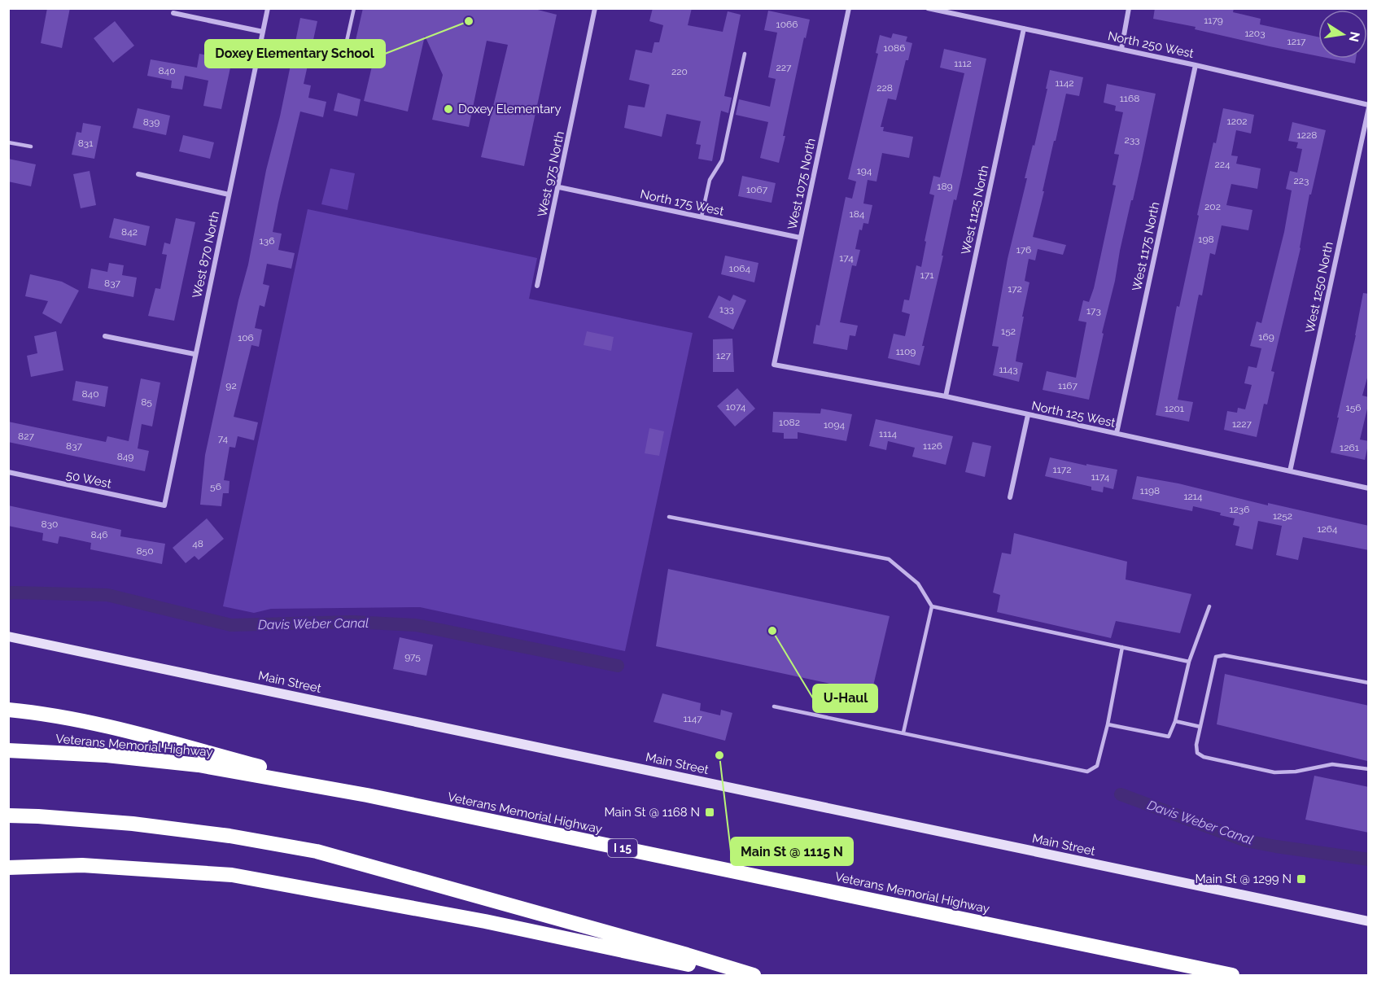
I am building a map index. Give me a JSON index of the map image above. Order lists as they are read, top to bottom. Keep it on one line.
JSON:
{"streets":{"highway":["Veterans Memorial Highway","I 15"],"main road":["Main Street"],"street":["North 250 West","West 975 North","West 1075 North","North 175 West","West 1125 North","West 1175 North","West 870 North","West 1250 North","North 125 West","50 West"]},"crossings":[["North 250 West","West 1125 North"],["North 250 West","West 1175 North"],["North 250 West","West 1250 North"],["West 975 North","North 175 West"],["West 1075 North","North 175 West"],["West 1075 North","North 125 West"],["West 1125 North","North 125 West"],["West 1175 North","North 125 West"],["West 870 North","50 West"],["West 1250 North","North 125 West"]],"water":["Davis Weber Canal"],"places":{"other":["Doxey Elementary School","Doxey Elementary","U-Haul","Main St @ 1115 N"],"transit":["Main St @ 1168 N","Main St @ 1299 N"]},"house_numbers":["1179","1066","1203","1217","1086","1112","227","840","220","1142","228","1168","1202","839","1228","233","831","224","194","223","189","1067","202","184","842","198","136","176","174","1064","171","837","172","133","173","152","169","106","1109","127","1143","92","1167","840","85","1074","156","1201","1082","1227","1094","1114","827","74","837","1126","1261","849","1172","1174","56","1198","1214","1236","1252","830","1264","846","48","850","975","1147"],"north":"right"}
